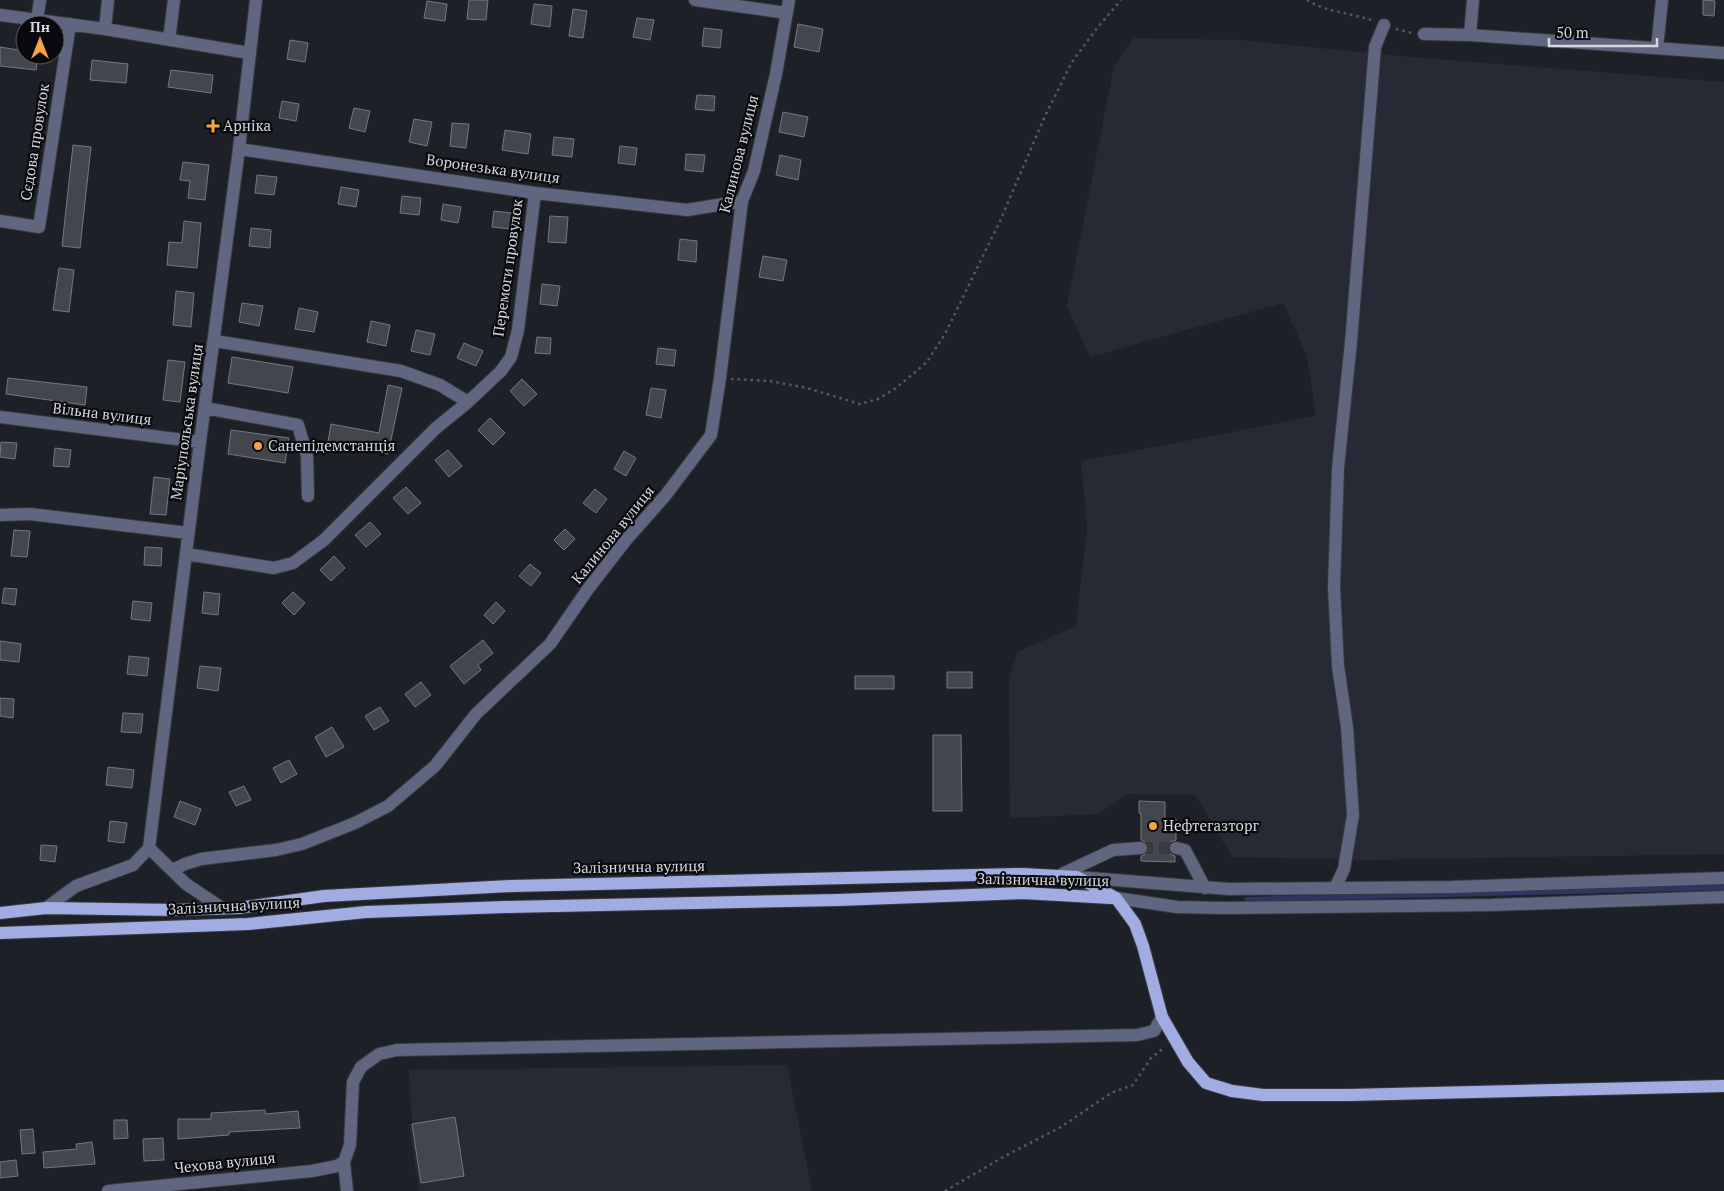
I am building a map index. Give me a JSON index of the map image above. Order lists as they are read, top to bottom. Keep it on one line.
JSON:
{"streets":{"main road":["Залізнична вулиця"],"street":["Сєдова провулок","Калинова вулиця","Воронезька вулиця","Перемоги провулок","Вільна вулиця","Маріупольська вулиця","Чехова вулиця"]},"crossings":[["Калинова вулиця","Воронезька вулиця"],["Воронезька вулиця","Перемоги провулок"],["Воронезька вулиця","Маріупольська вулиця"],["Перемоги провулок","Маріупольська вулиця"],["Вільна вулиця","Маріупольська вулиця"]],"places":{"health":["Арніка"],"other":["Санепідемстанція","Нефтегазторг"]},"scale_bar":"50 m","north":"top"}
